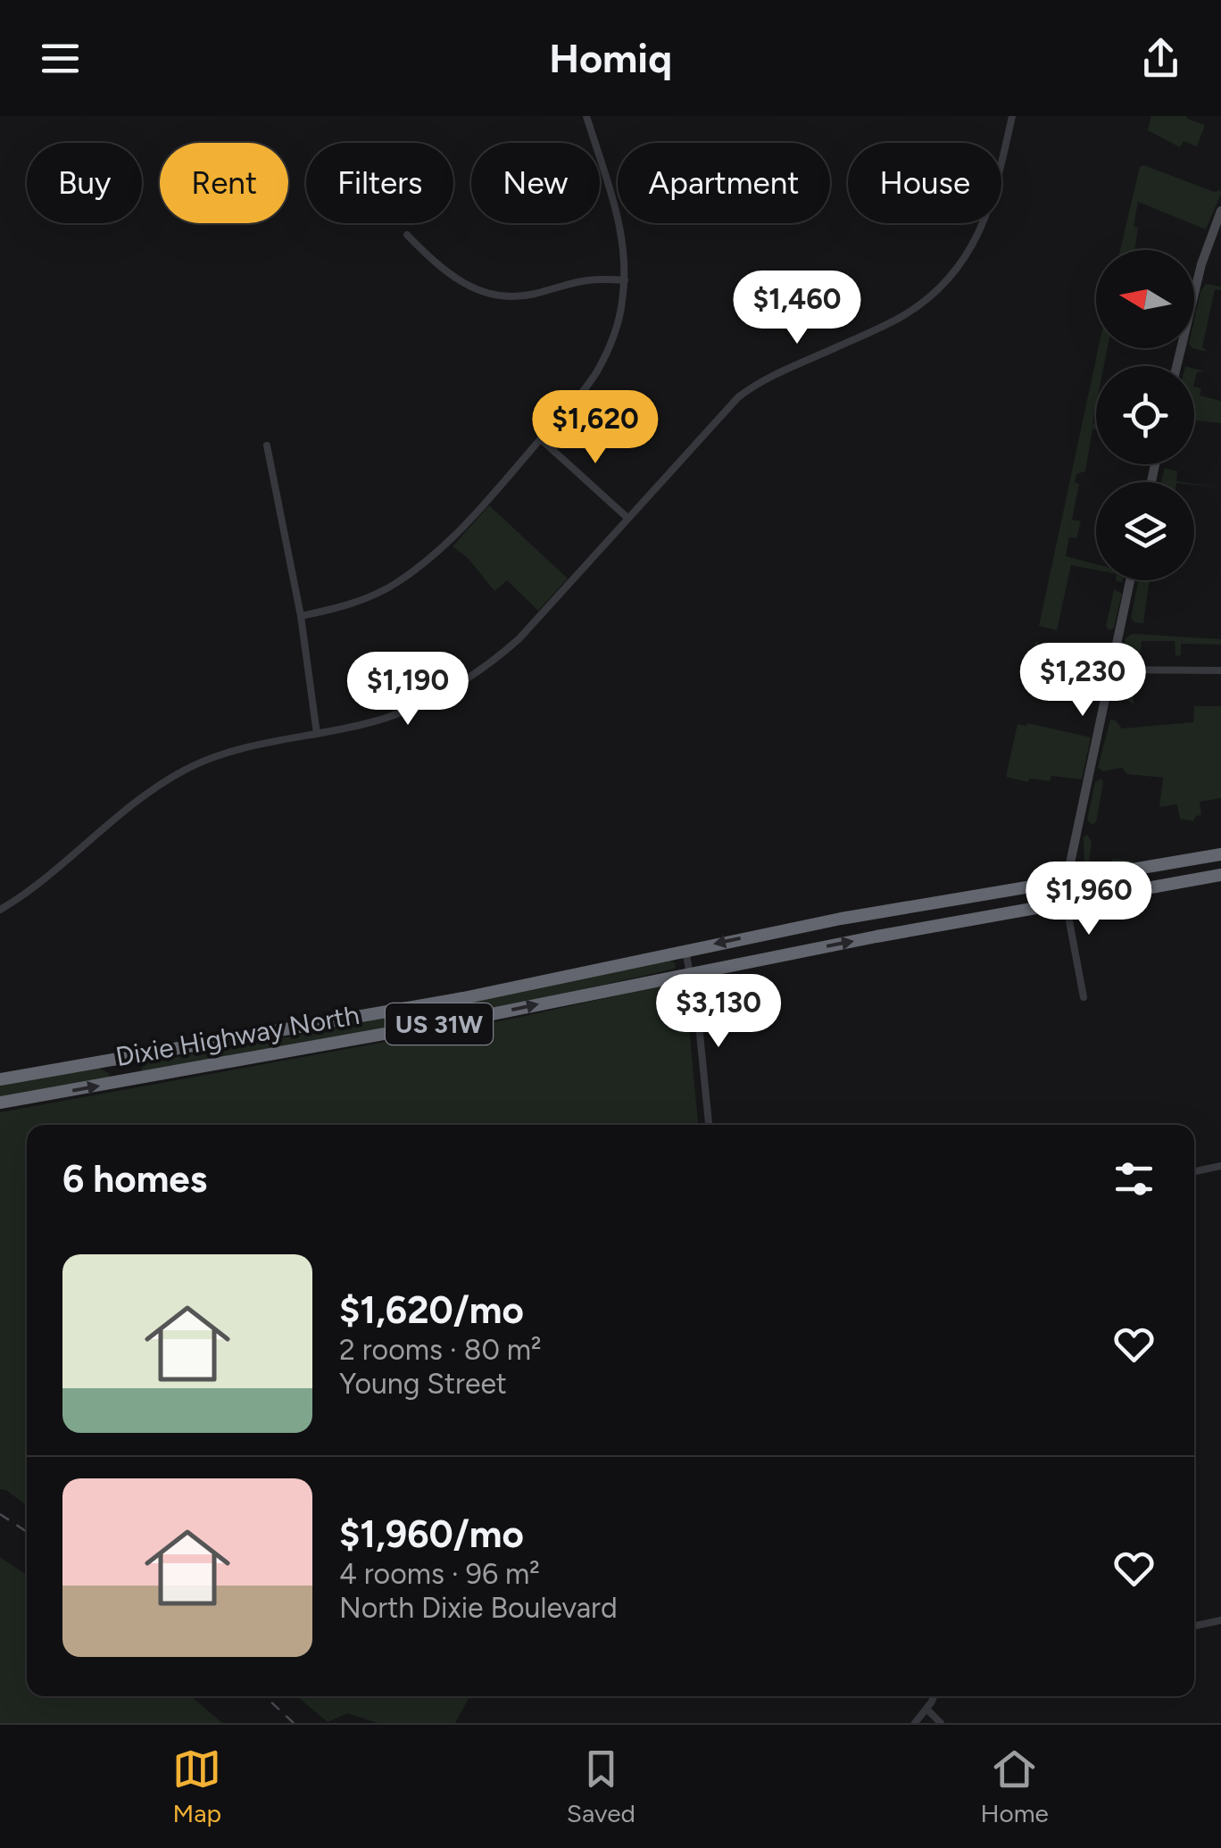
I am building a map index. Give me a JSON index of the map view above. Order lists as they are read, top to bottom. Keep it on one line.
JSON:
{"streets":{"highway":["US 31W","Dixie Highway North"]},"crossings":[["US 31W","Dixie Highway North"]],"north":"left","page":{"header":"Homiq","chip":["Buy","Rent","Filters","New","Apartment","House"],"price":["$1,460","$1,620","$1,230","$1,190","$1,960","$3,130"],"heading":"6 homes","list":[{"name":"$1,620/mo","note":"2 rooms · 80 m² · Young Street"},{"name":"$1,960/mo","note":"4 rooms · 96 m² · North Dixie Boulevard"}],"tabs":["Map","Saved","Home"]}}
